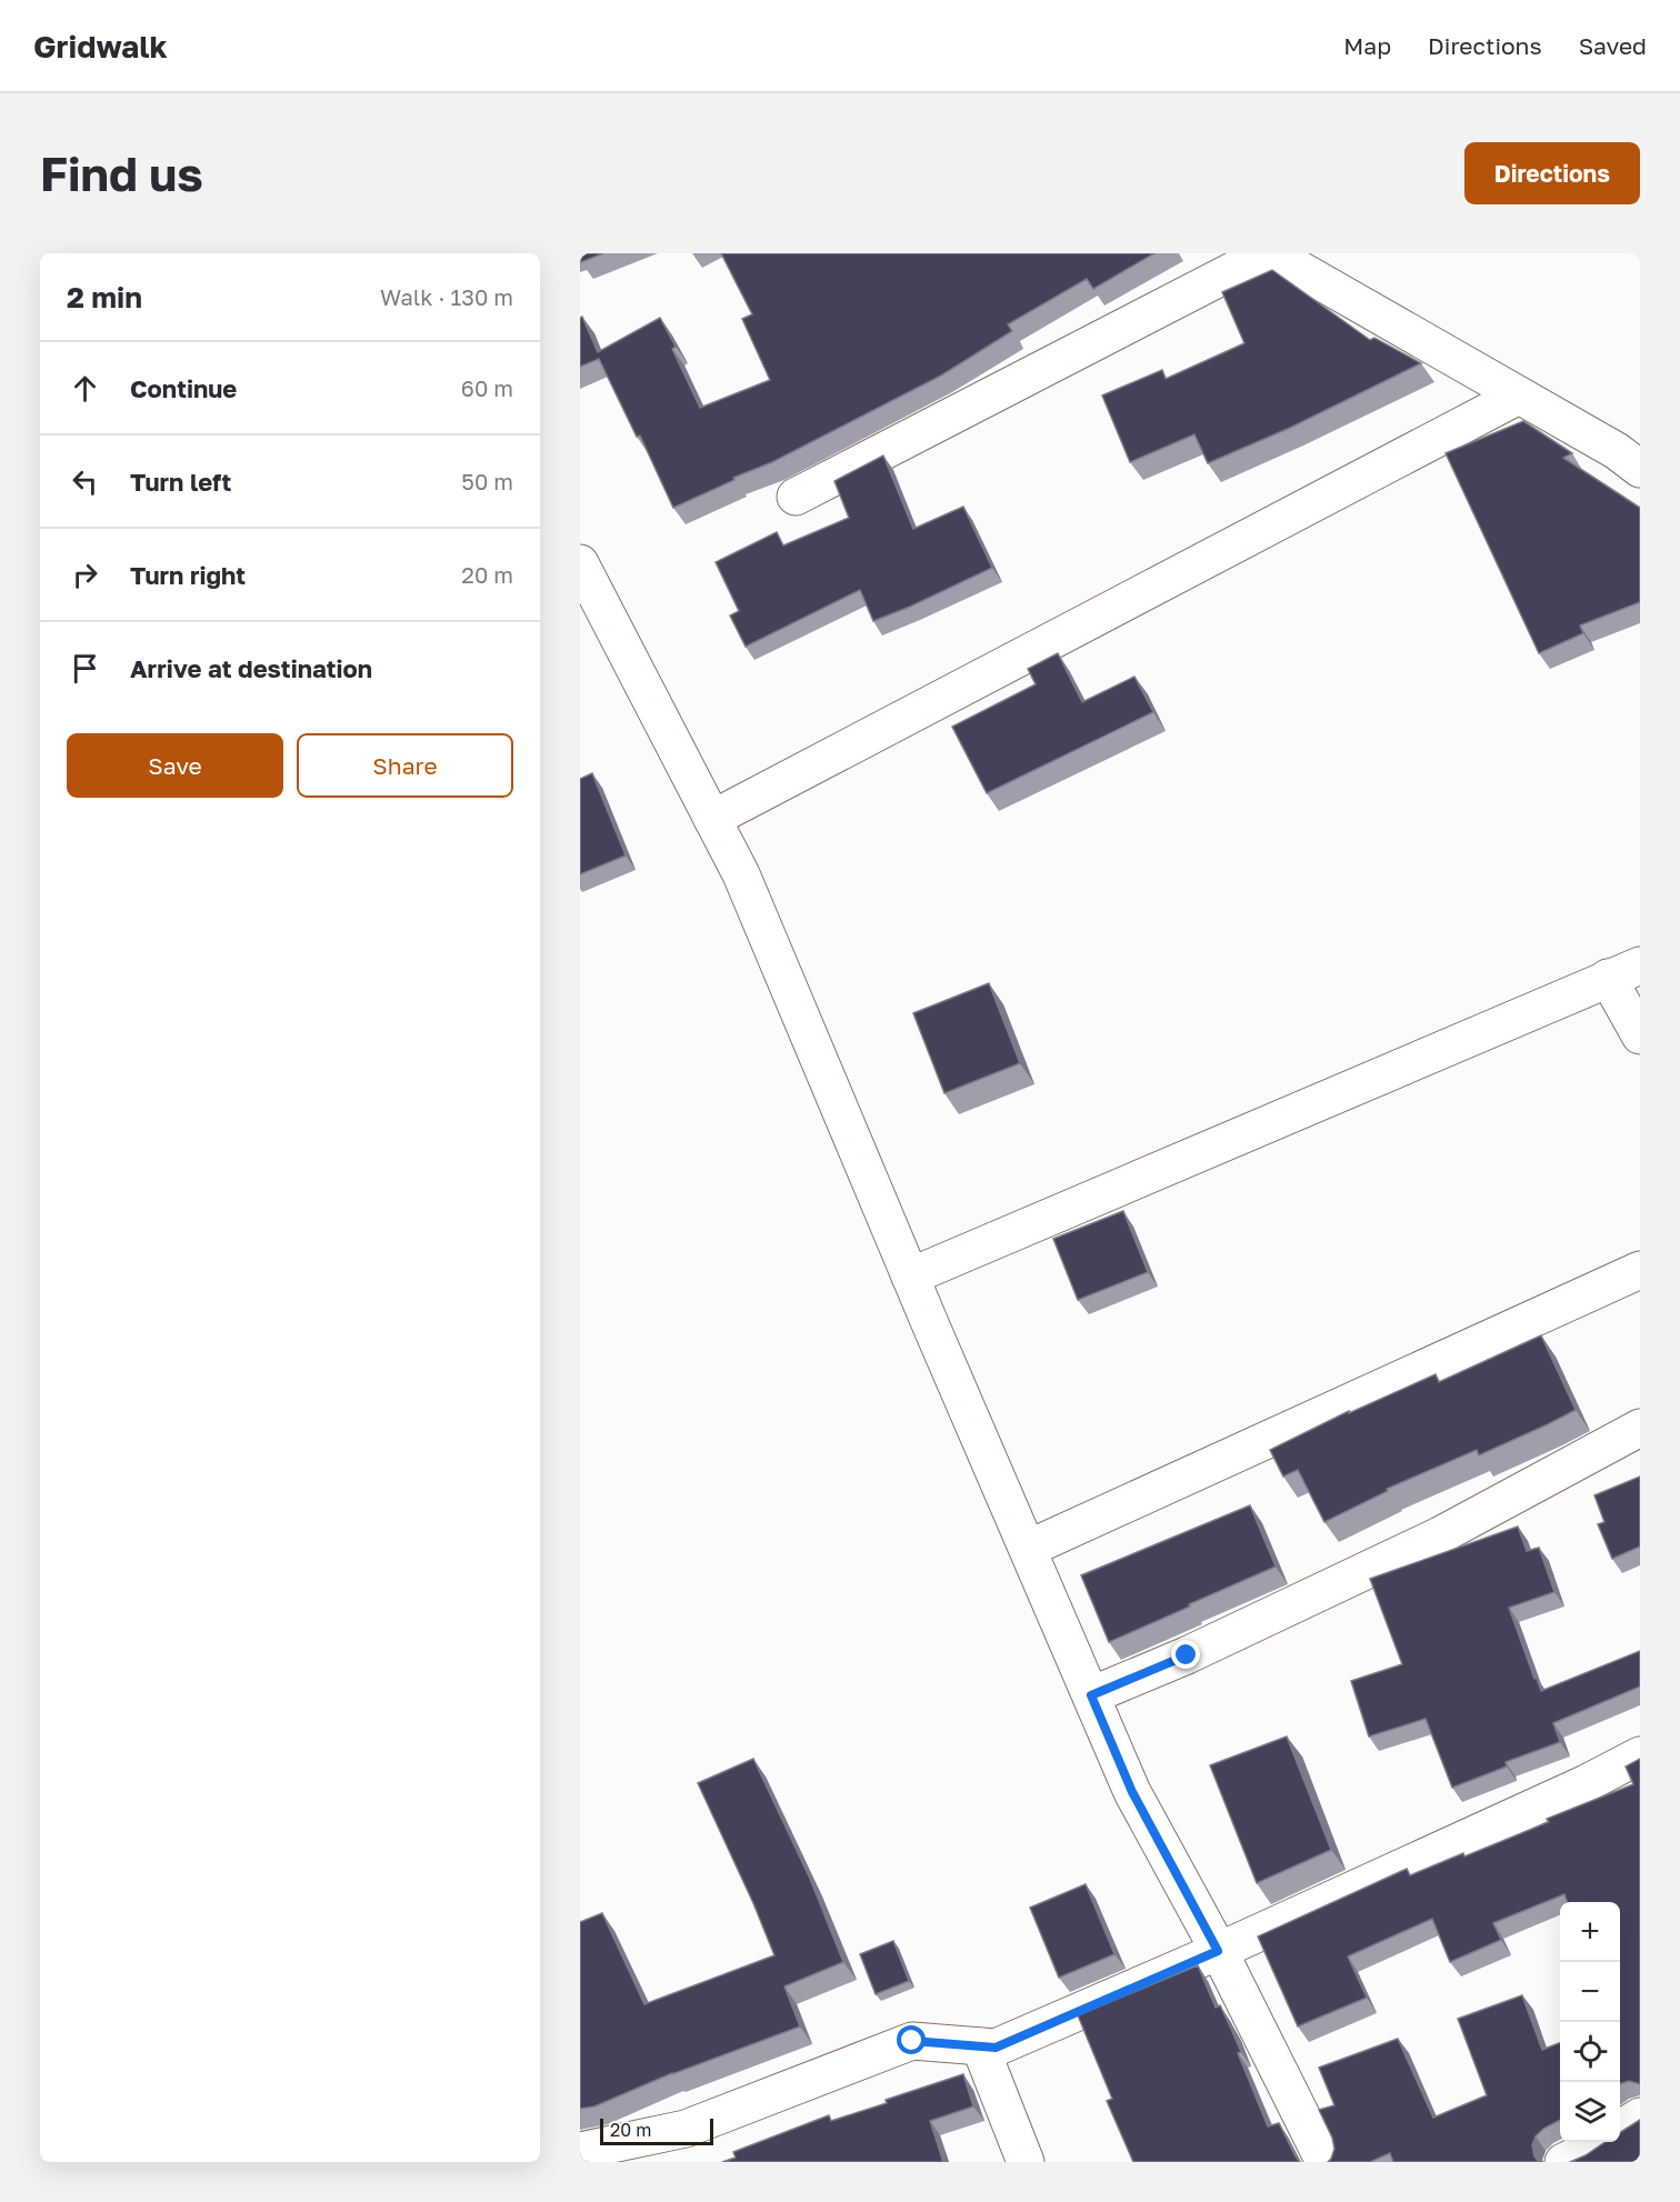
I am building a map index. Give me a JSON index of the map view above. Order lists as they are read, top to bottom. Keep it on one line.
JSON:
{"scale_bar":"20 m","page":{"header":"Gridwalk","nav":["Map","Directions","Saved"],"buttons":["Directions",["Save","Share"]],"title":"Find us","heading":["2 min","Walk · 130 m"],"list":[["Continue","60 m"],["Turn left","50 m"],["Turn right","20 m"],"Arrive at destination"],"map_buttons":["+","−"],"scale":"20 m"}}
